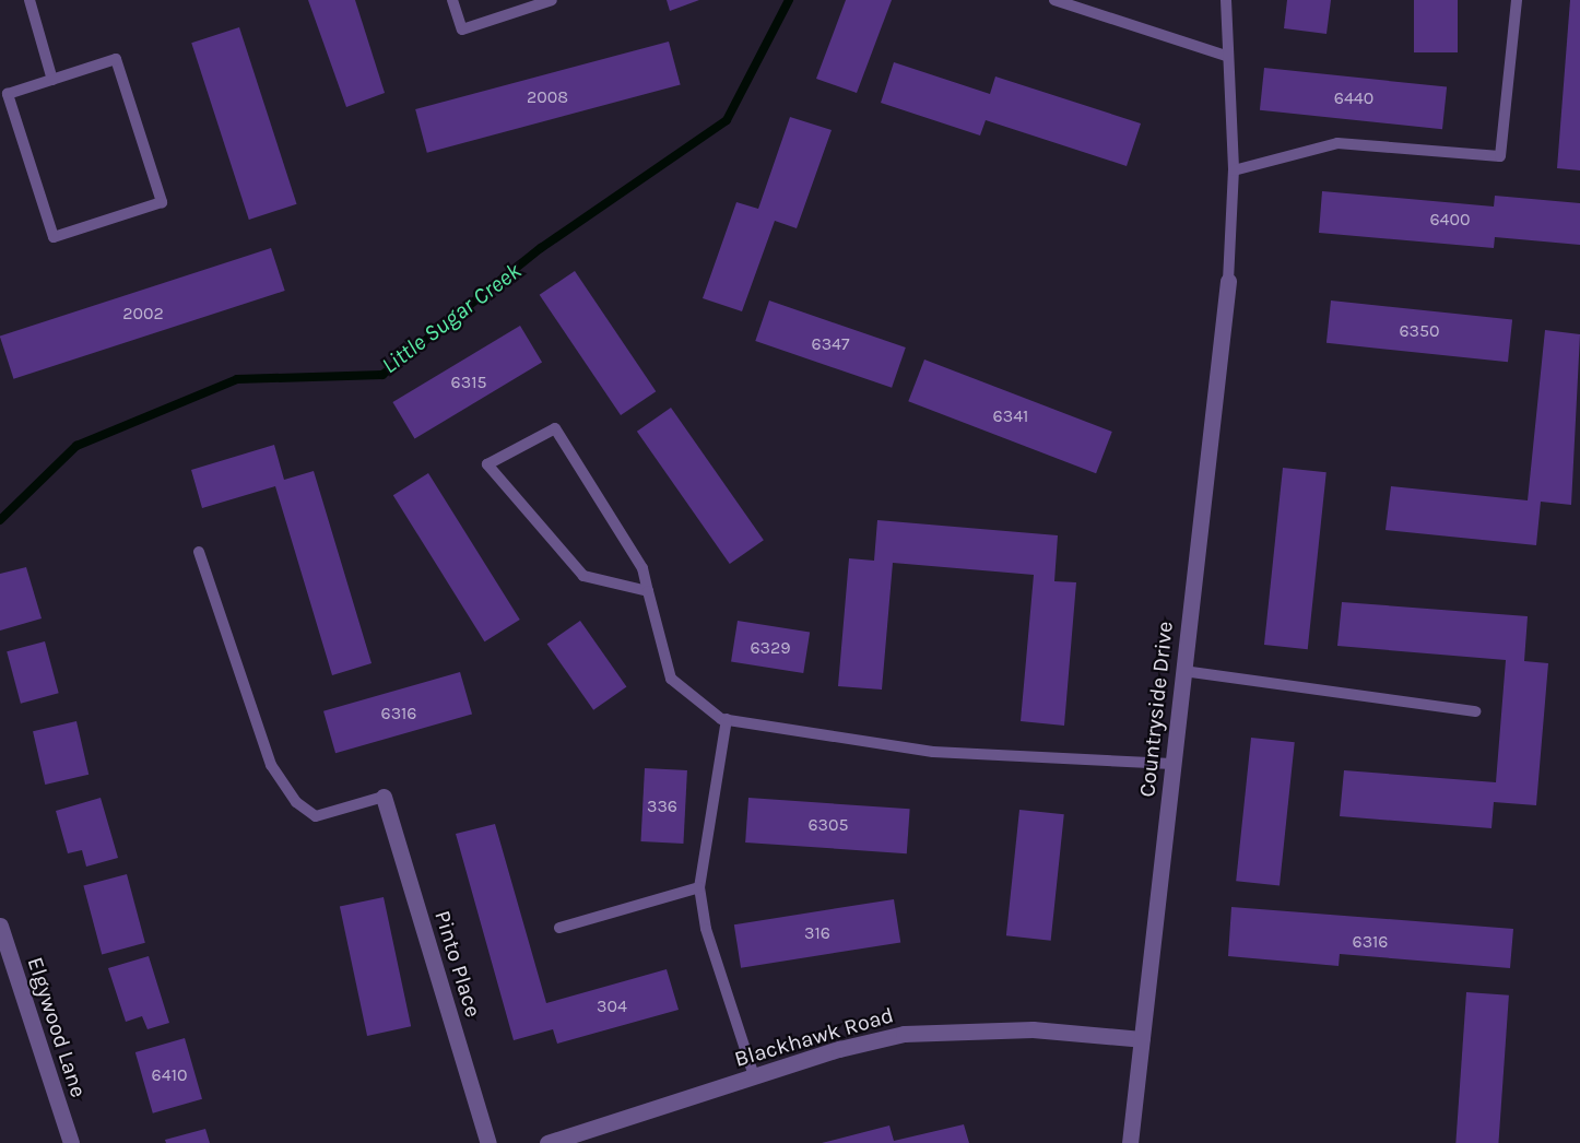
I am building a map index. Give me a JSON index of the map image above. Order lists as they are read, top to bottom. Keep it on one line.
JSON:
{"streets":{"street":["Countryside Drive","Pinto Place","Elgywood Lane","Blackhawk Road"]},"crossings":[["Countryside Drive","Blackhawk Road"]],"water":["Little Sugar Creek"],"house_numbers":["2008","6440","6400","2002","6350","6347","6315","6341","6329","6316","336","6305","316","6316","304","6410"]}
